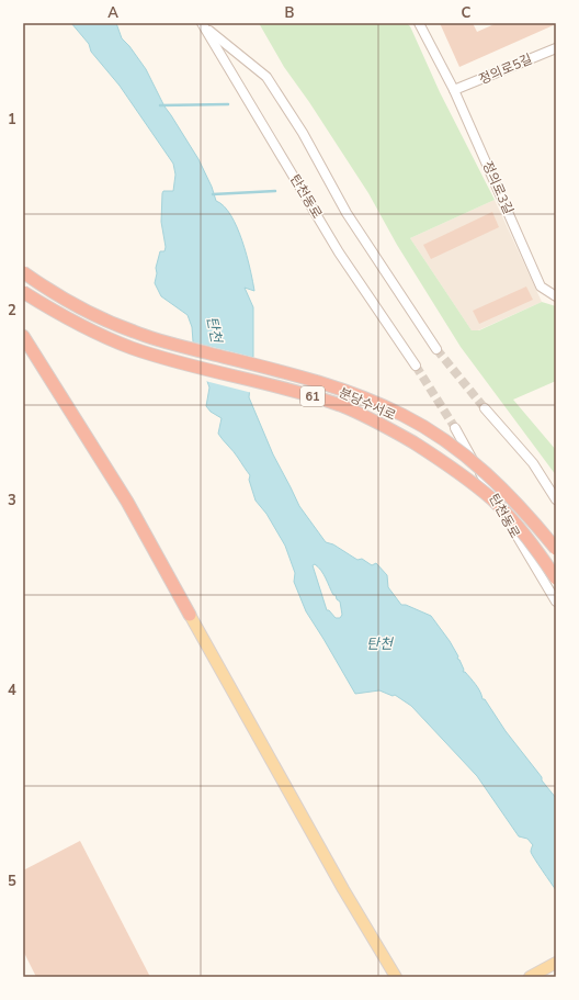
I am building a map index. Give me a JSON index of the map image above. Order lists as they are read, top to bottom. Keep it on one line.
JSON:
{"streets":{"highway":["61","분당수서로"],"street":["정의로5길","정의로3길","탄천동로"]},"crossings":[["정의로5길","정의로3길"]],"water":["탄천"],"grid":{"columns":["A","B","C"],"rows":["1","2","3","4","5"]}}
